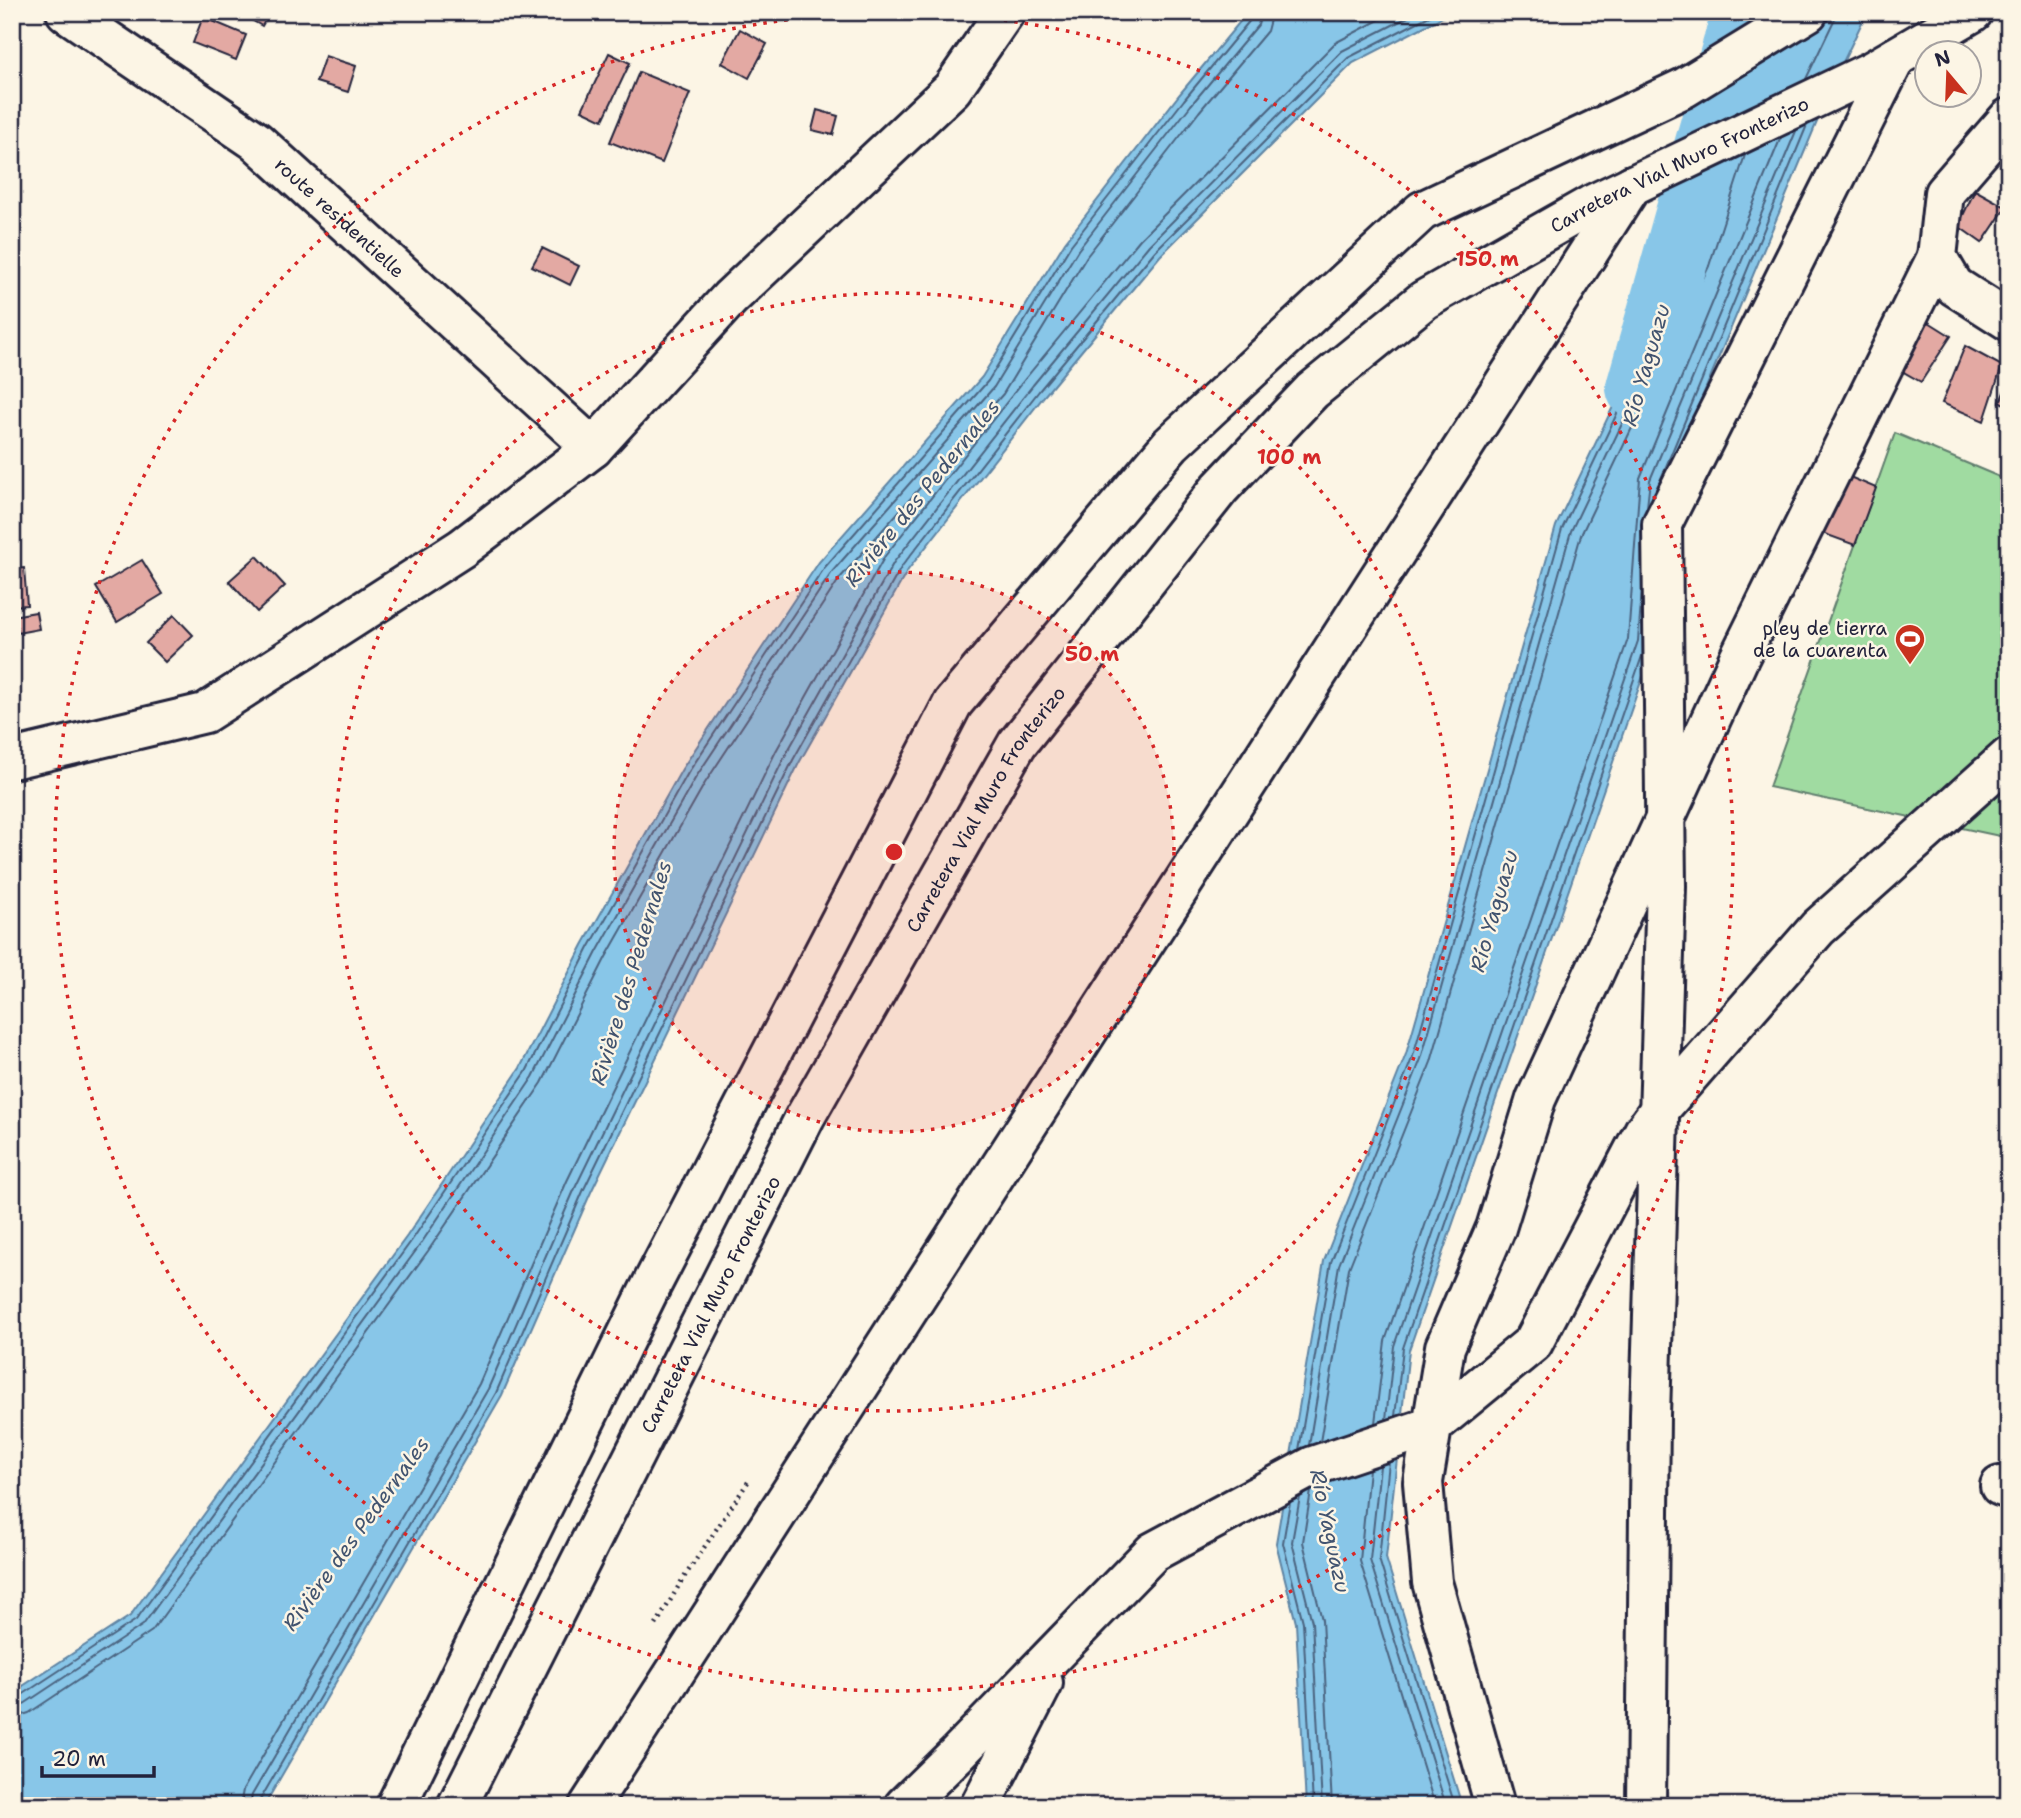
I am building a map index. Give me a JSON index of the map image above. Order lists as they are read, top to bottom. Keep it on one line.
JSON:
{"streets":{"street":["Carretera Vial Muro Fronterizo","route residentielle"]},"water":["Río Yaguazu","Rivière des Pedernales"],"places":{"sports":["pley de tierra de la cuarenta"]},"scale_bar":"20 m","north":"top","rings":["150 m","100 m","50 m"]}
